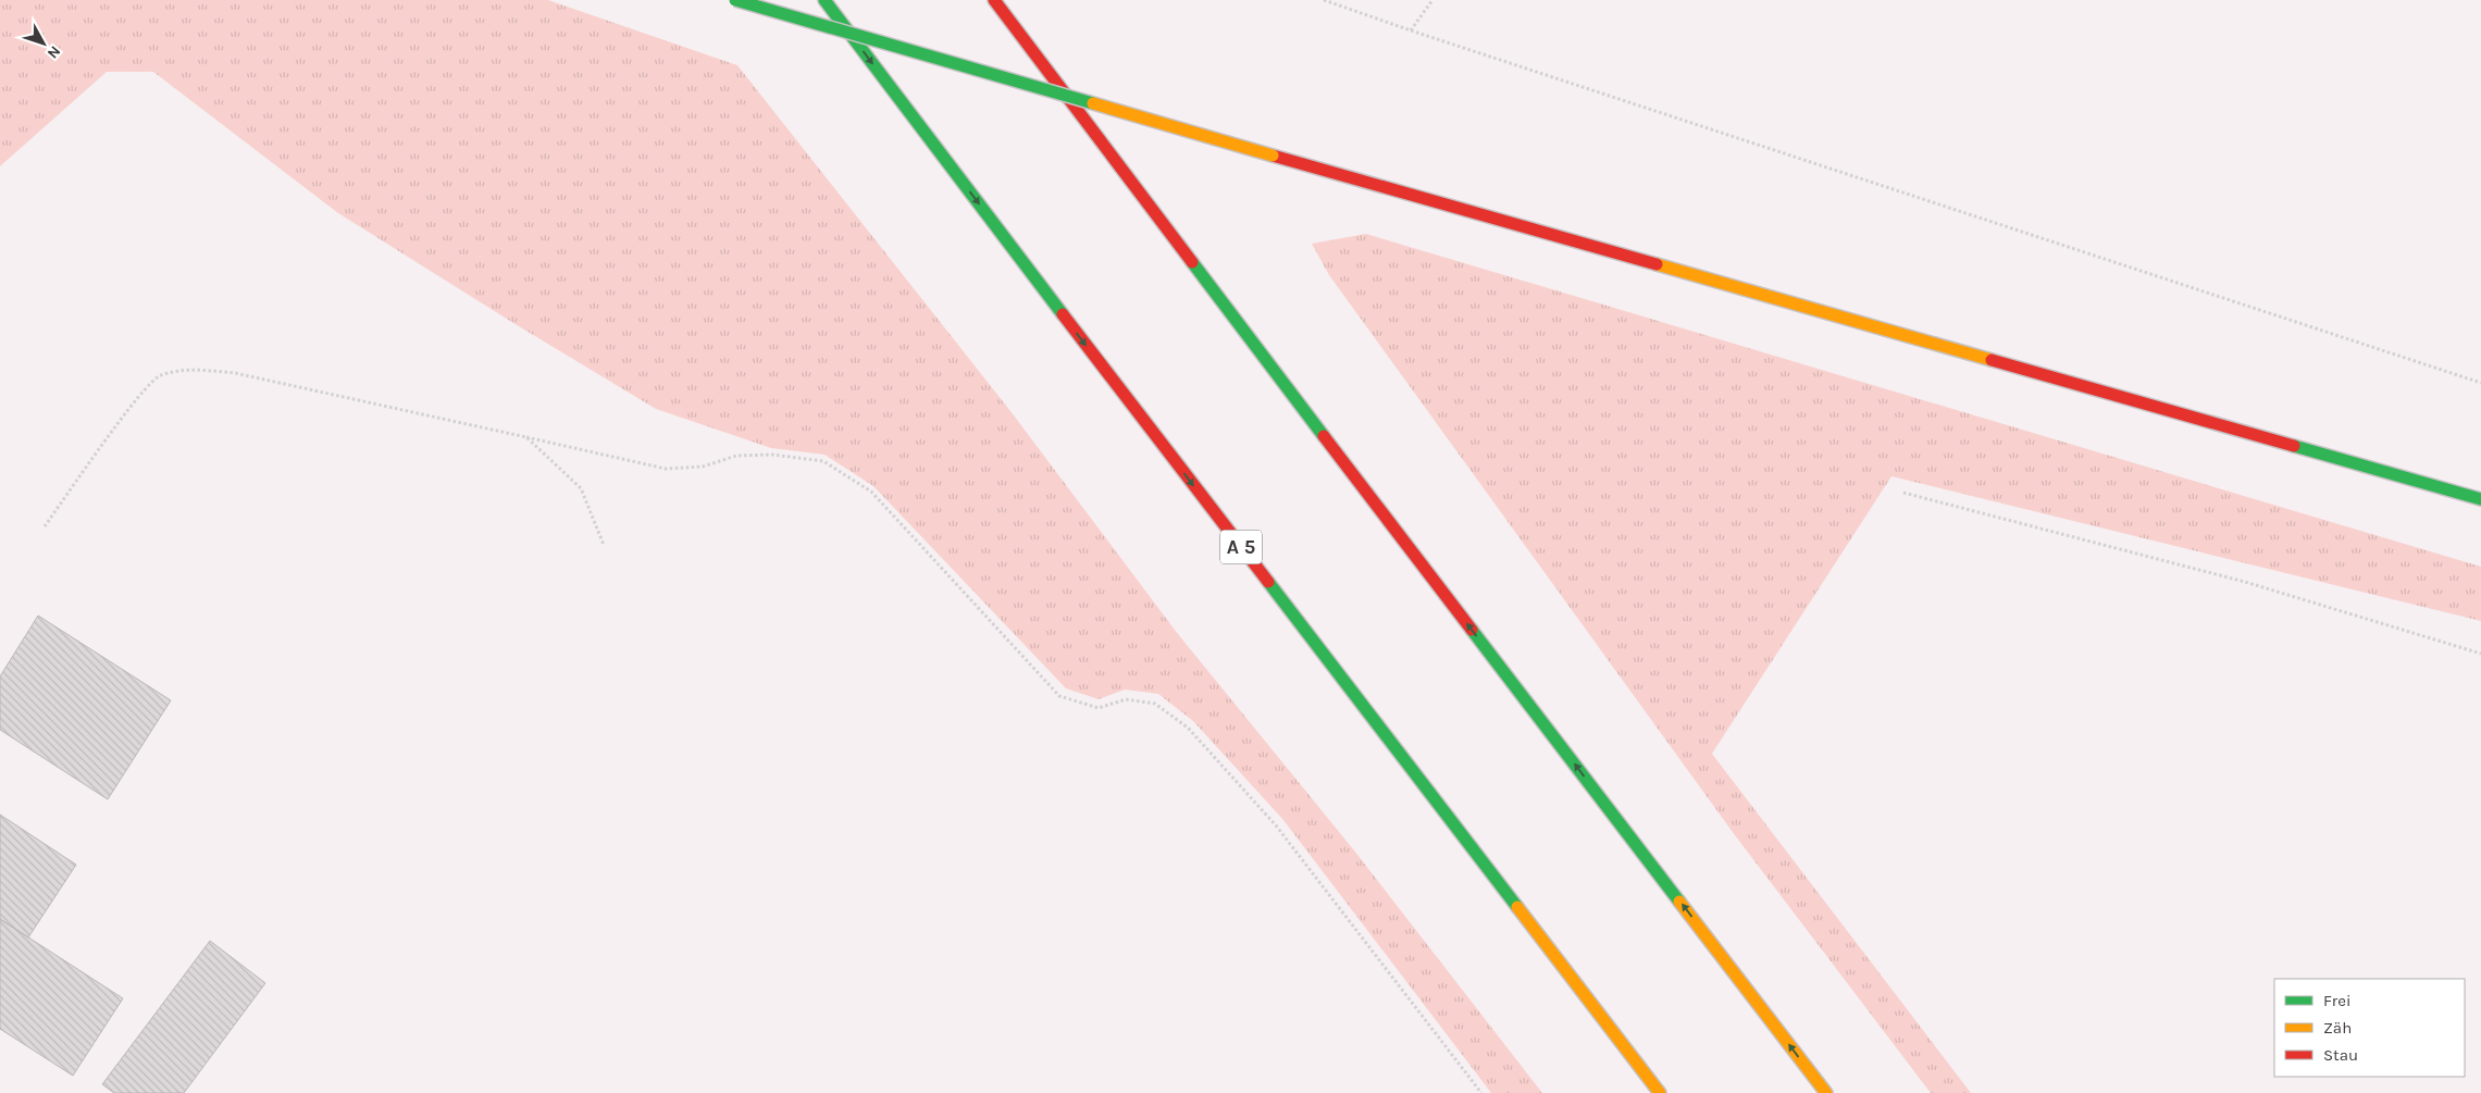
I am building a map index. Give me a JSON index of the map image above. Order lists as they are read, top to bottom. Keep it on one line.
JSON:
{"streets":{"main road":["A 5"]},"legend":["Frei","Zäh","Stau"],"north":"bottom right"}
